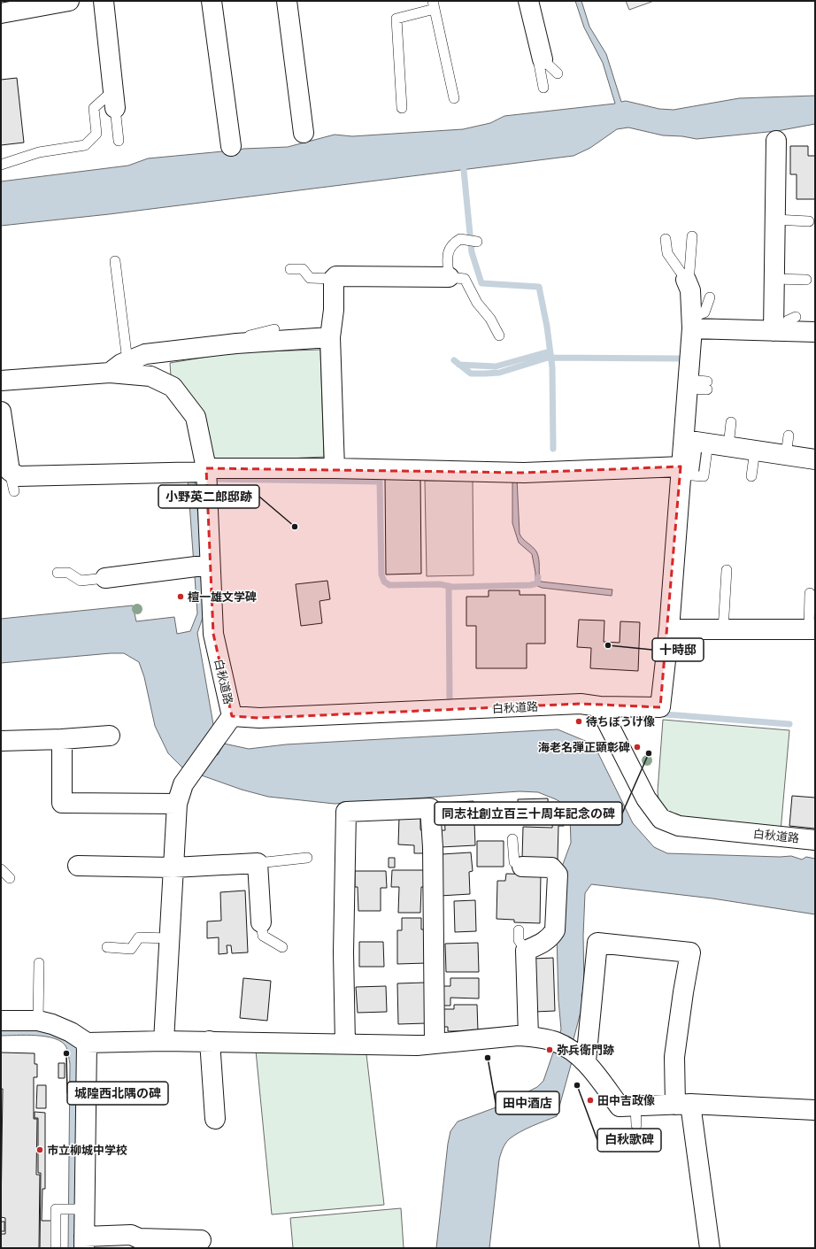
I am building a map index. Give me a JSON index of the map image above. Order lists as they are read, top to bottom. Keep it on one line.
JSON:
{"streets":{"street":["白秋道路"]},"places":["小野英二郎邸跡","檀一雄文学碑","十時邸","待ちぼうけ像","海老名弾正顕彰碑","同志社創立百三十周年記念の碑","弥兵衛門跡","城隍西北隅の碑","田中酒店","白秋歌碑","田中吉政像","市立柳城中学校"]}
